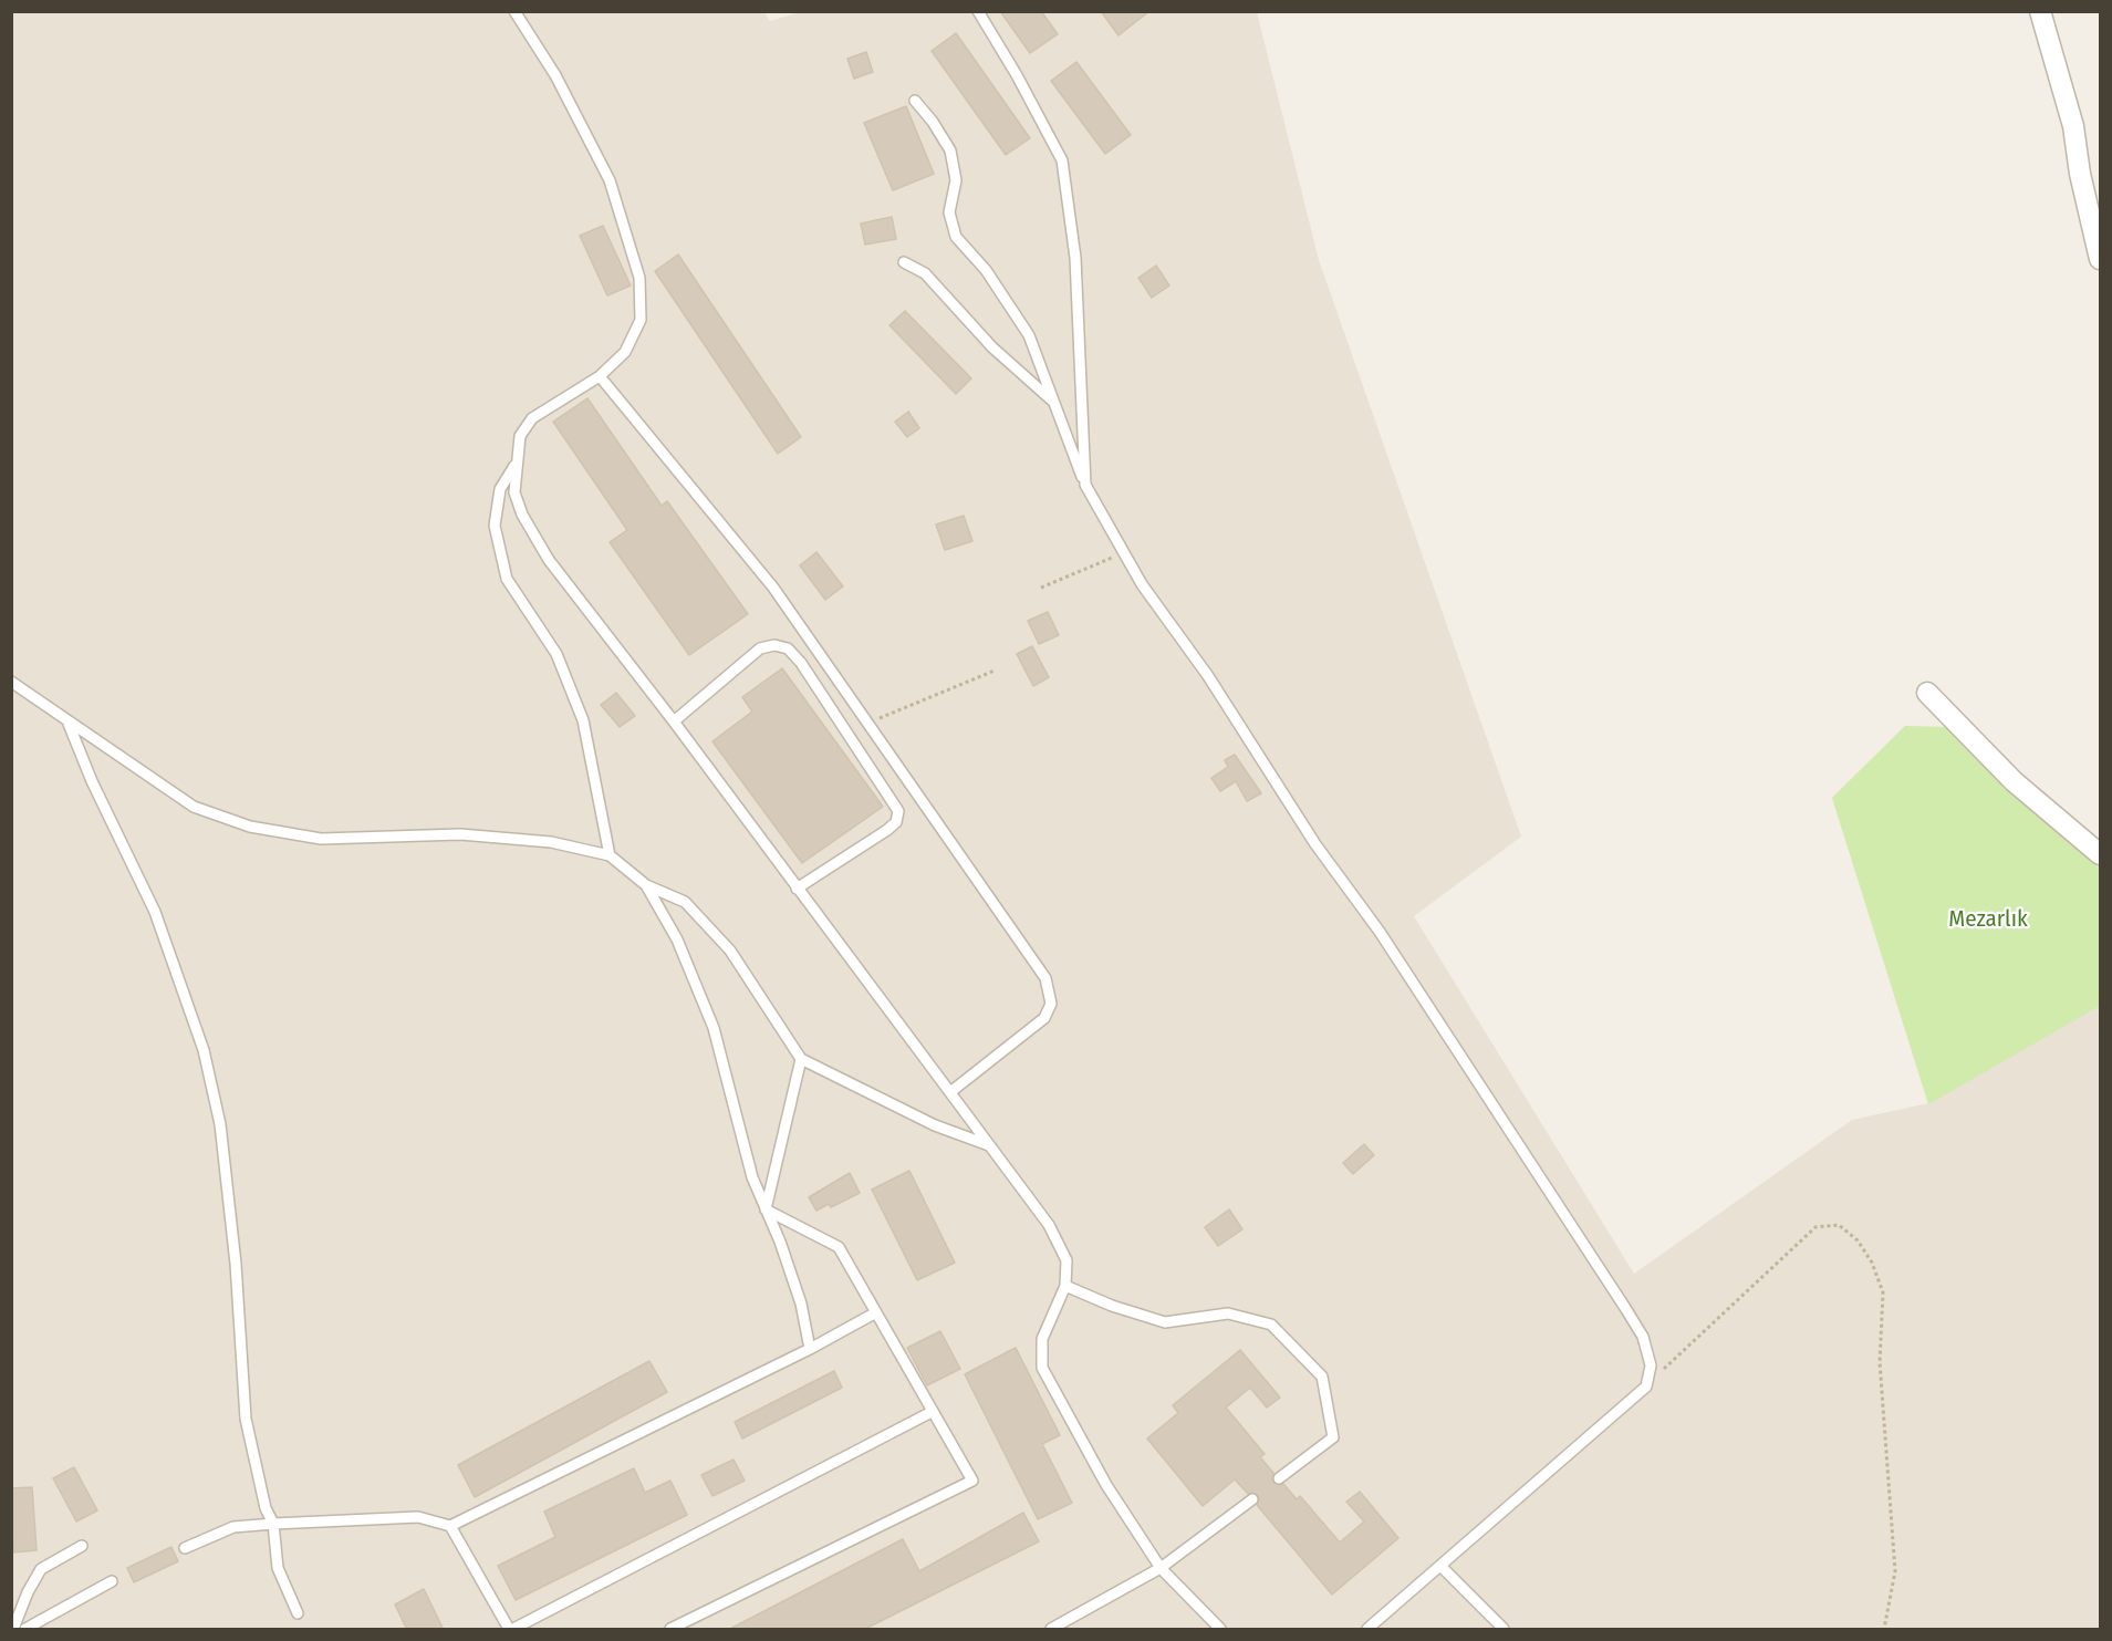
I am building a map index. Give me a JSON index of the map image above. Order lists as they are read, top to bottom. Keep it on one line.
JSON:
{"parks":["Mezarlık"]}
